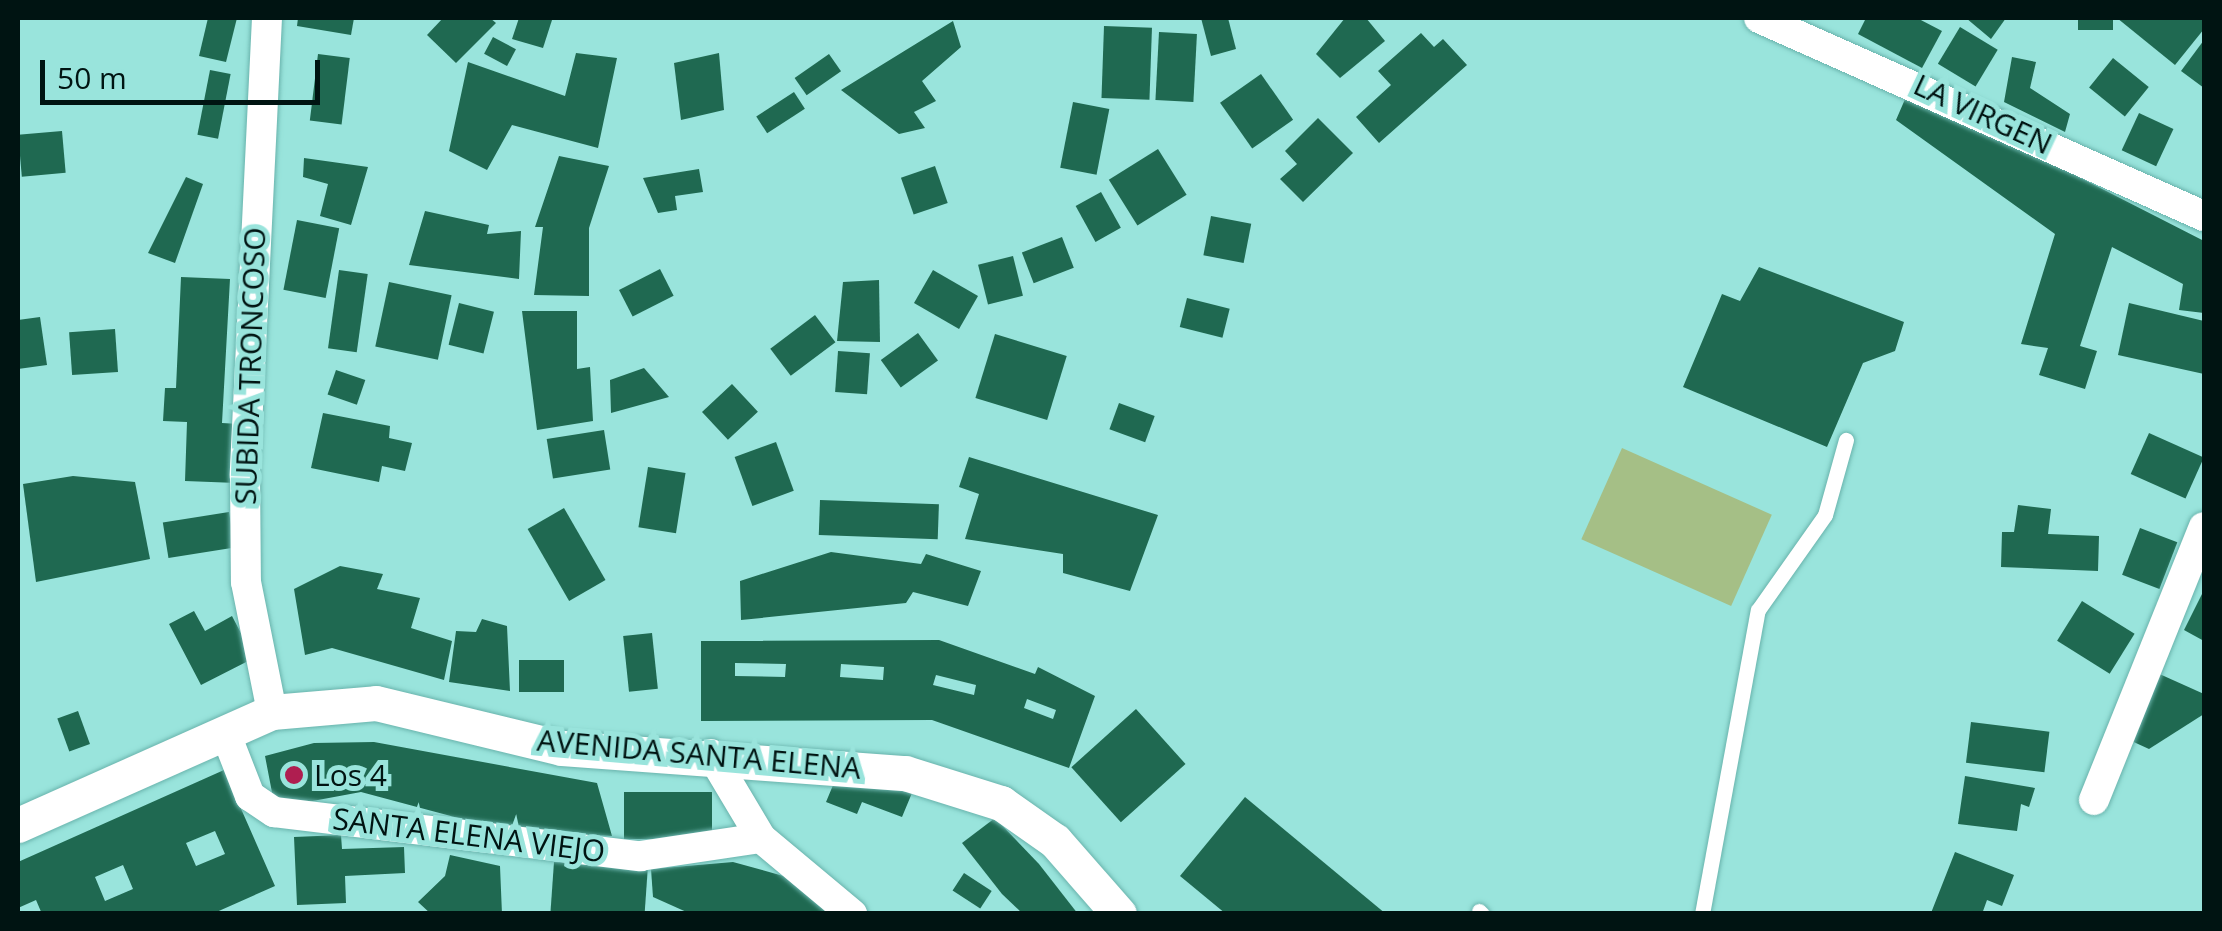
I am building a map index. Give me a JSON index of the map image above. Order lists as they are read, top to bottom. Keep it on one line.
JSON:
{"streets":{"street":["LA VIRGEN","SUBIDA TRONCOSO","AVENIDA SANTA ELENA","SANTA ELENA VIEJO"]},"crossings":[["SUBIDA TRONCOSO","AVENIDA SANTA ELENA"],["AVENIDA SANTA ELENA","SANTA ELENA VIEJO"]],"places":["Los 4"],"scale_bar":"50 m"}
